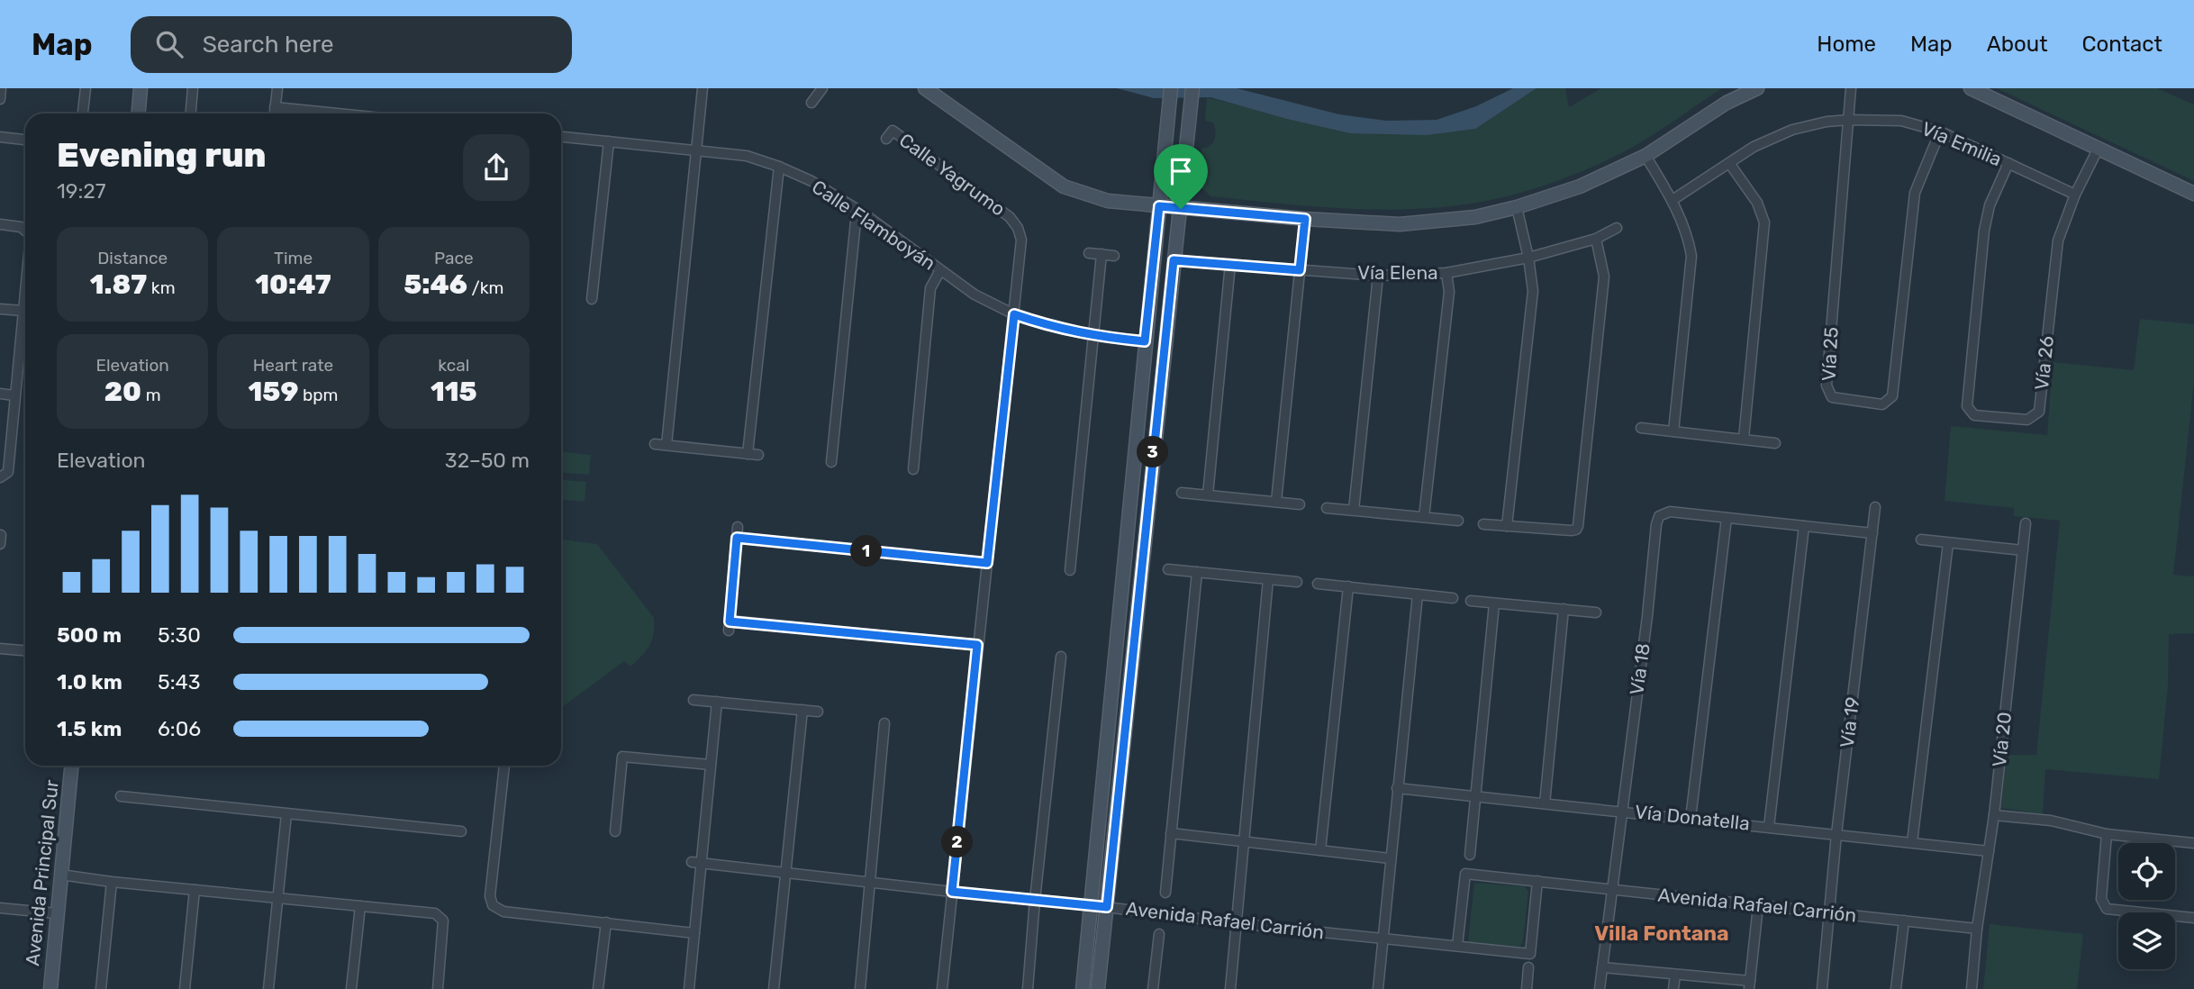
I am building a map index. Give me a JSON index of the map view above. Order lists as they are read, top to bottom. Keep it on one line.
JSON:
{"streets":{"main road":["Avenida Principal Sur"],"street":["Vía Emilia","Calle Yagrumo","Calle Flamboyán","Vía Elena","Vía 25","Vía 26","Vía 18","Vía 19","Vía 20","Vía Donatella","Avenida Rafael Carrión"]},"crossings":[["Vía Emilia","Vía 25"],["Vía Emilia","Vía 26"],["Calle Yagrumo","Calle Flamboyán"],["Calle Yagrumo","Avenida Rafael Carrión"],["Vía 18","Vía Donatella"],["Vía 18","Avenida Rafael Carrión"],["Vía 19","Vía Donatella"],["Vía 19","Avenida Rafael Carrión"],["Vía 20","Vía Donatella"],["Vía 20","Avenida Rafael Carrión"]],"districts":["Villa Fontana"],"page":{"header":"Map","search":"Search here","nav":["Home","Map","About","Contact"],"heading":["Evening run","19:27"],"stats":[["Distance","1.87 km"],["Time","10:47"],["Pace","5:46 /km"],["Elevation","20 m"],["Heart rate","159 bpm"],["kcal","115"]],"chart":["Elevation","32–50 m"],"pins":["3","1","2"],"list":[{"name":"500 m","note":"5:30"},{"name":"1.0 km","note":"5:43"},{"name":"1.5 km","note":"6:06"}]}}
